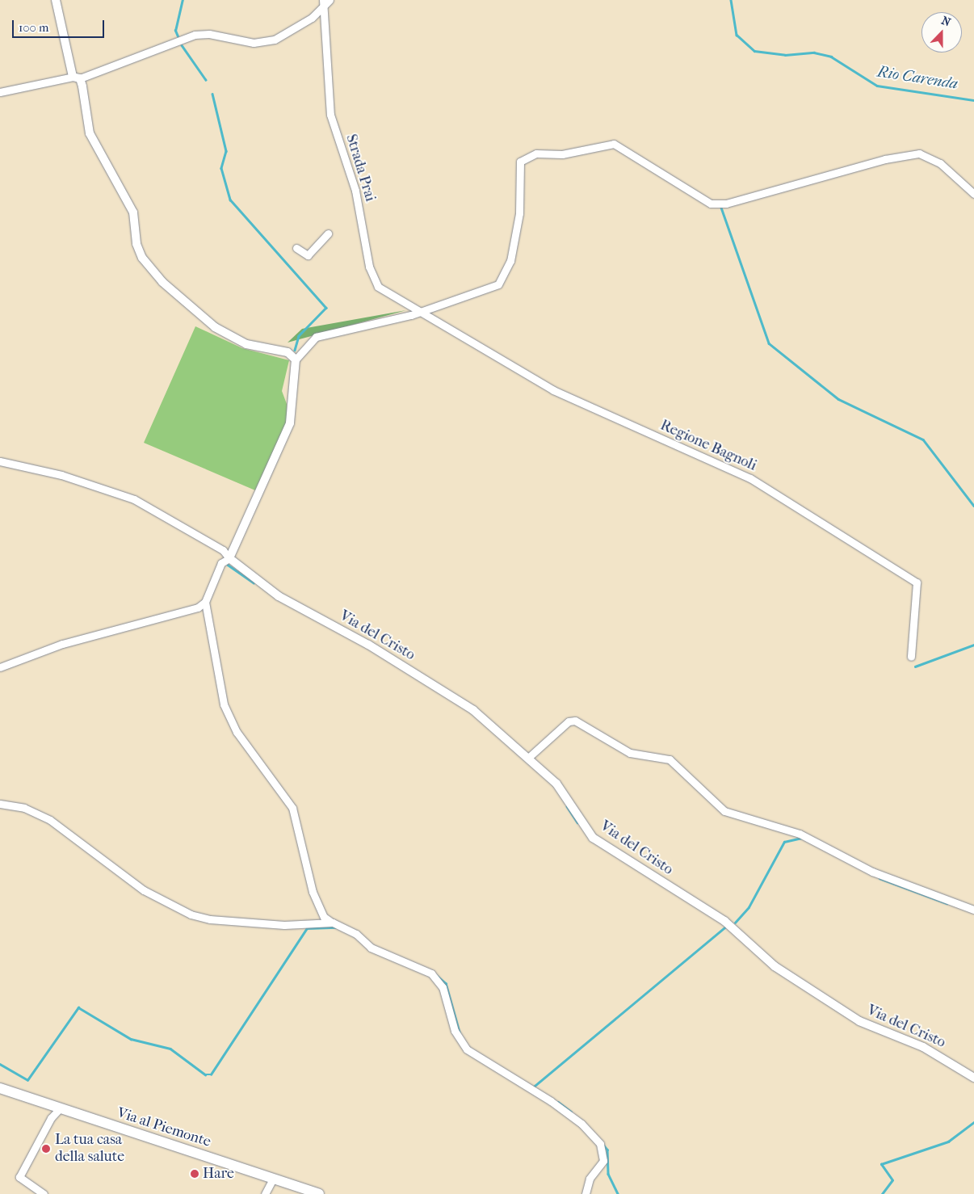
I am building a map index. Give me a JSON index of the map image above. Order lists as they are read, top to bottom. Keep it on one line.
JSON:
{"streets":{"main road":["Via al Piemonte"],"street":["Strada Prai","Regione Bagnoli","Via del Cristo"]},"crossings":[["Strada Prai","Regione Bagnoli"]],"water":["Rio Carenda"],"places":["La tua casa della salute","Hare"],"scale_bar":"100 m","north":"top"}
